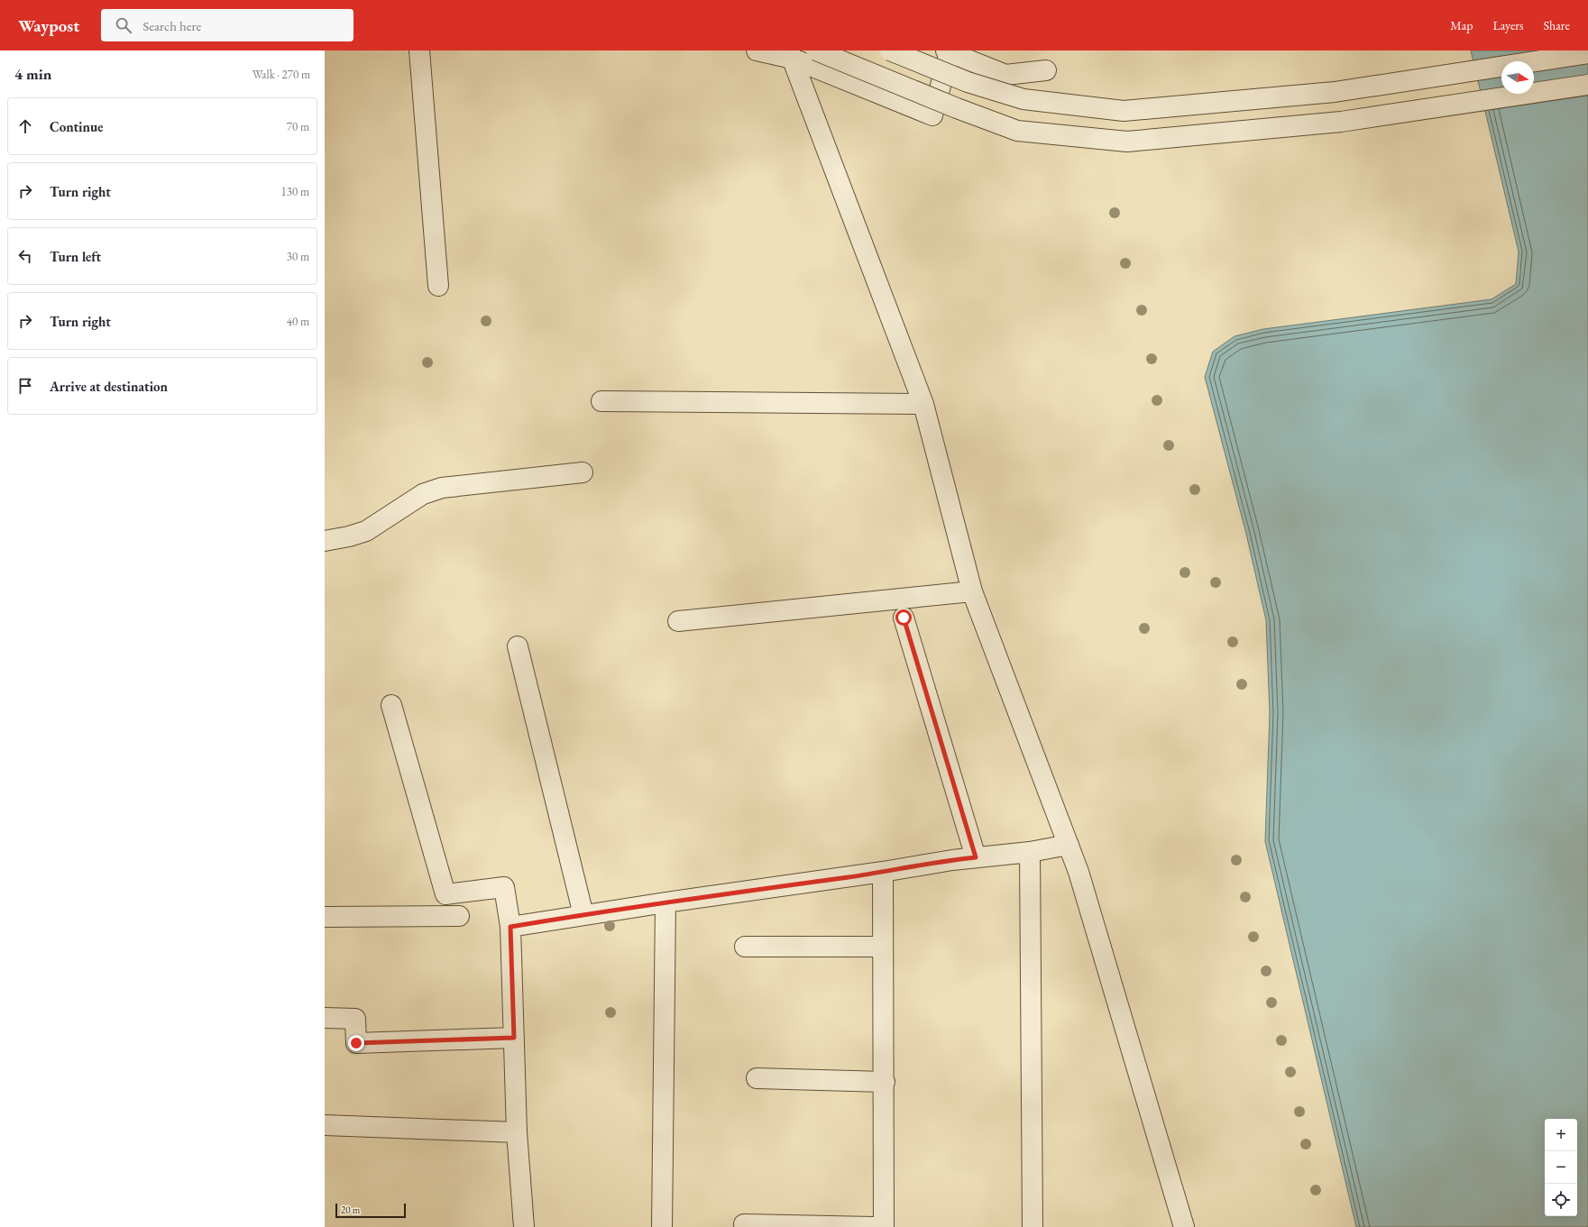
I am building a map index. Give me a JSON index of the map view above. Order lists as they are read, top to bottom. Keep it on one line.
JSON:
{"scale_bar":"20 m","north":"right","page":{"header":"Waypost","search":"Search here","nav":["Map","Layers","Share"],"heading":["4 min","Walk · 270 m"],"list":[["Continue","70 m"],["Turn right","130 m"],["Turn left","30 m"],["Turn right","40 m"],"Arrive at destination"],"map_buttons":["+","−"],"scale":"20 m"}}
